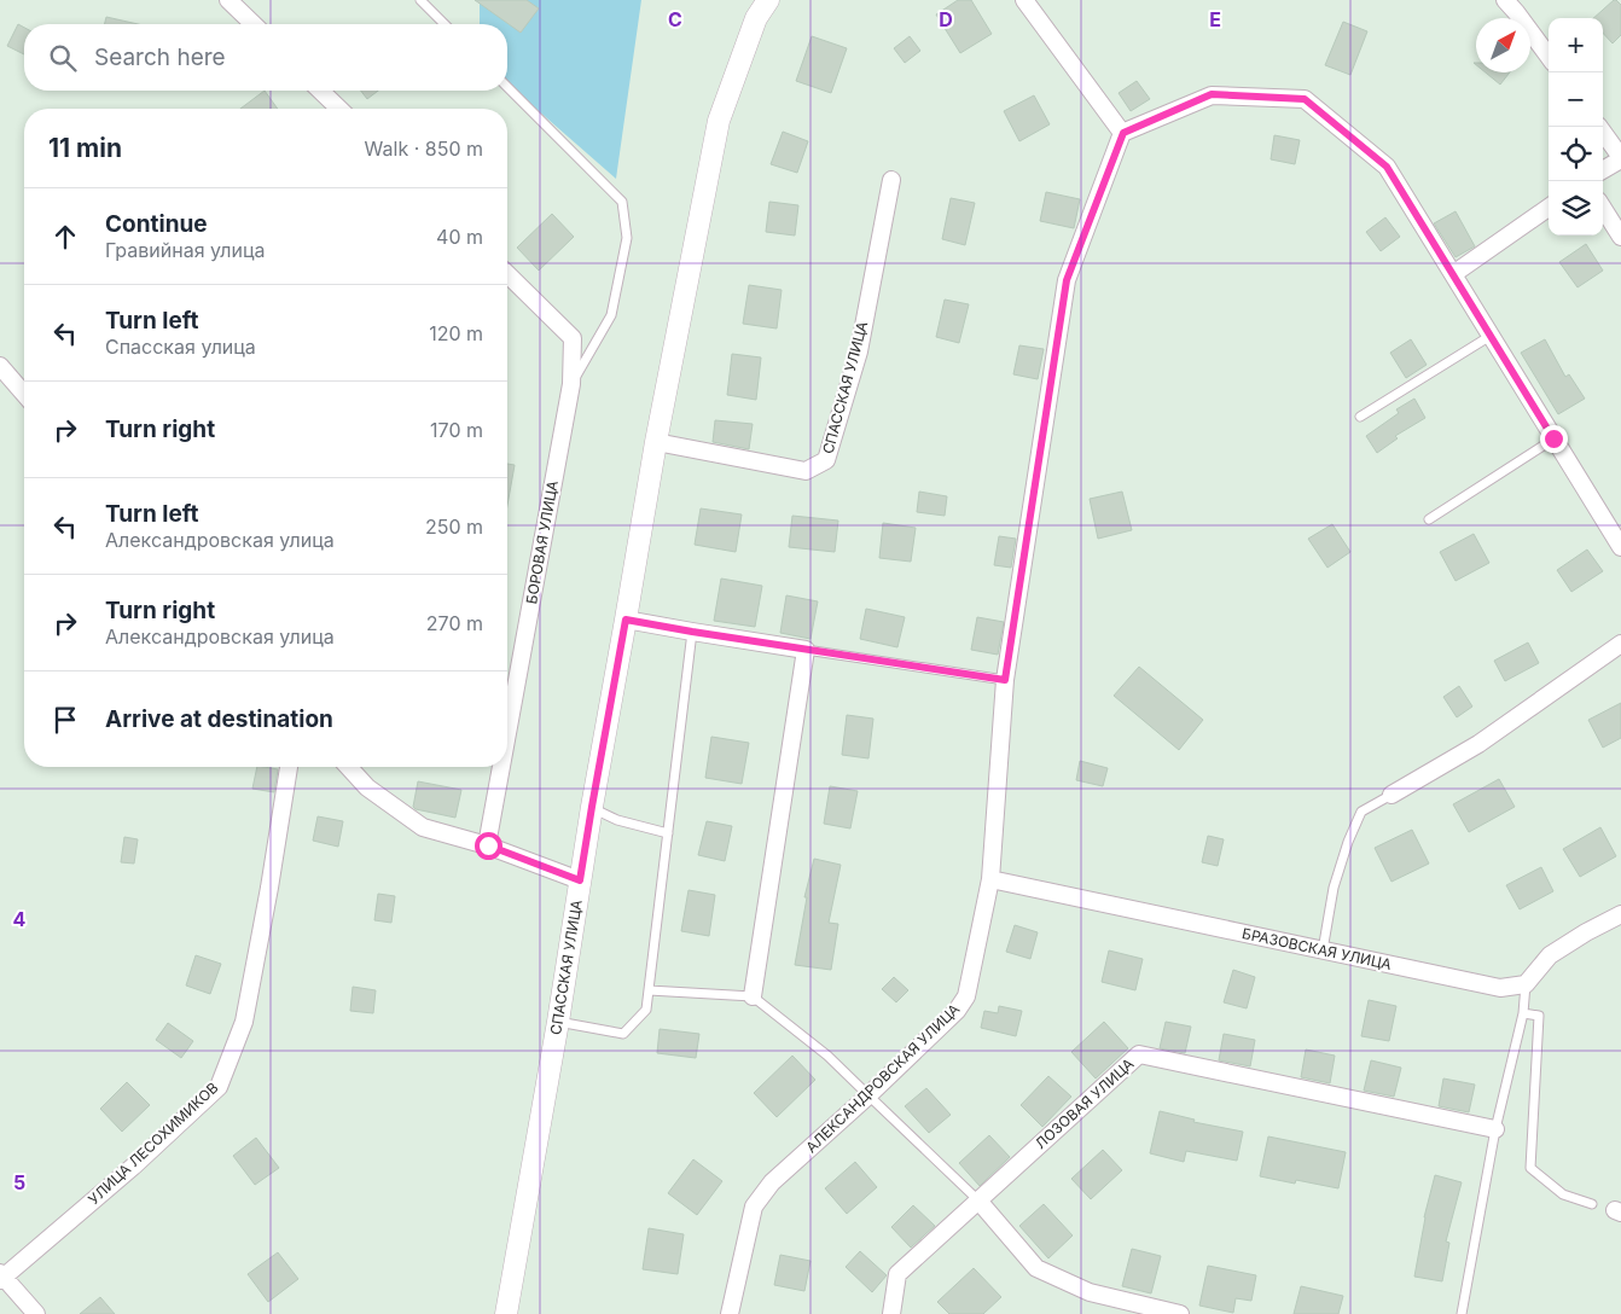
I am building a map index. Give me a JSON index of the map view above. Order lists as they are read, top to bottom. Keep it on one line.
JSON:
{"streets":{"street":["СПАССКАЯ УЛИЦА","БОРОВАЯ УЛИЦА","БРАЗОВСКАЯ УЛИЦА","АЛЕКСАНДРОВСКАЯ УЛИЦА","ЛОЗОВАЯ УЛИЦА","УЛИЦА ЛЕСОХИМИКОВ"]},"crossings":[["БРАЗОВСКАЯ УЛИЦА","АЛЕКСАНДРОВСКАЯ УЛИЦА"]],"north":"top right","page":{"map_buttons":["+","−"],"search":"Search here","heading":["11 min","Walk · 850 m"],"list":[["Continue","Гравийная улица","40 m"],["Turn left","Спасская улица","120 m"],["Turn right","170 m"],["Turn left","Александровская улица","250 m"],["Turn right","Александровская улица","270 m"],"Arrive at destination"]},"grid":{"columns":["C","D","E"],"rows":["4","5"]}}
